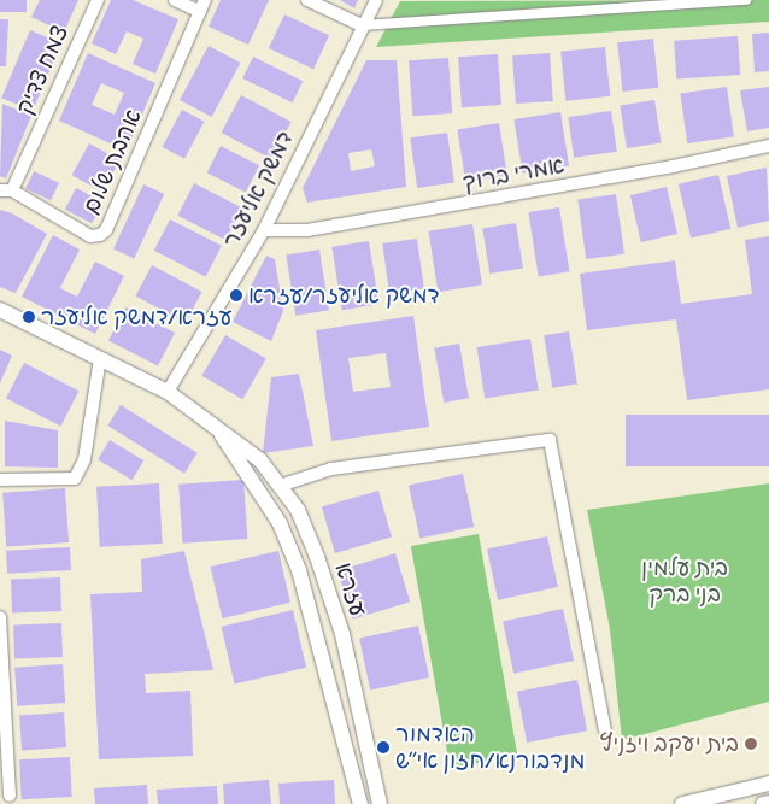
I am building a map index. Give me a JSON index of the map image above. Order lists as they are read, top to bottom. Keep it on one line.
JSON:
{"streets":{"street":["צמח צדיק","אהבת שלום","אמרי ברוך","דמשק אליעזר","עזרא"]},"crossings":[["צמח צדיק","אהבת שלום"],["אמרי ברוך","דמשק אליעזר"],["דמשק אליעזר","עזרא"]],"parks":["בית עלמין בני ברק"],"places":["דמשק אליעזר/עזרא","עזרא/דמשק אליעזר","בית יעקב ויזניץ","האדמור מנדבורנא/חזון אי״ש"]}
